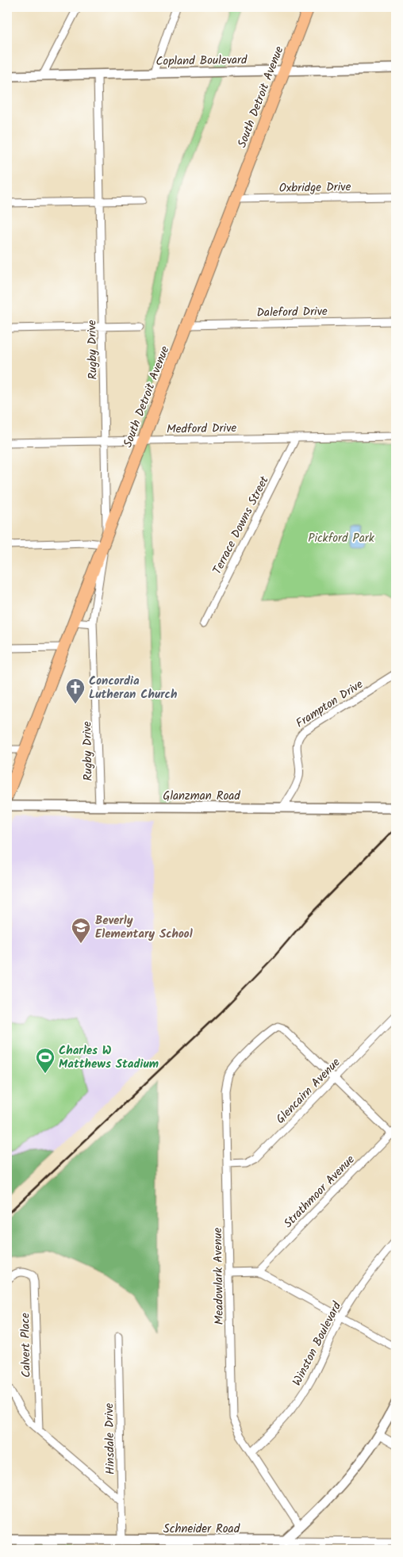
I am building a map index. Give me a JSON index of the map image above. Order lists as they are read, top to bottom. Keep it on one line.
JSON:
{"streets":{"main road":["South Detroit Avenue"],"street":["Copland Boulevard","Oxbridge Drive","Daleford Drive","Rugby Drive","Medford Drive","Terrace Downs Street","Frampton Drive","Glanzman Road","Glencairn Avenue","Strathmoor Avenue","Meadowlark Avenue","Winston Boulevard","Calvert Place","Hinsdale Drive","Schneider Road"]},"crossings":[["Copland Boulevard","South Detroit Avenue"],["Copland Boulevard","Rugby Drive"],["South Detroit Avenue","Oxbridge Drive"],["South Detroit Avenue","Daleford Drive"],["South Detroit Avenue","Rugby Drive"],["South Detroit Avenue","Medford Drive"],["Rugby Drive","Medford Drive"],["Rugby Drive","Glanzman Road"],["Medford Drive","Terrace Downs Street"],["Frampton Drive","Glanzman Road"],["Glencairn Avenue","Meadowlark Avenue"],["Meadowlark Avenue","Winston Boulevard"],["Hinsdale Drive","Schneider Road"]],"parks":["Pickford Park"],"places":{"church":["Concordia Lutheran Church"],"school or university":["Beverly Elementary School"],"sports":["Charles W Matthews Stadium"]}}
